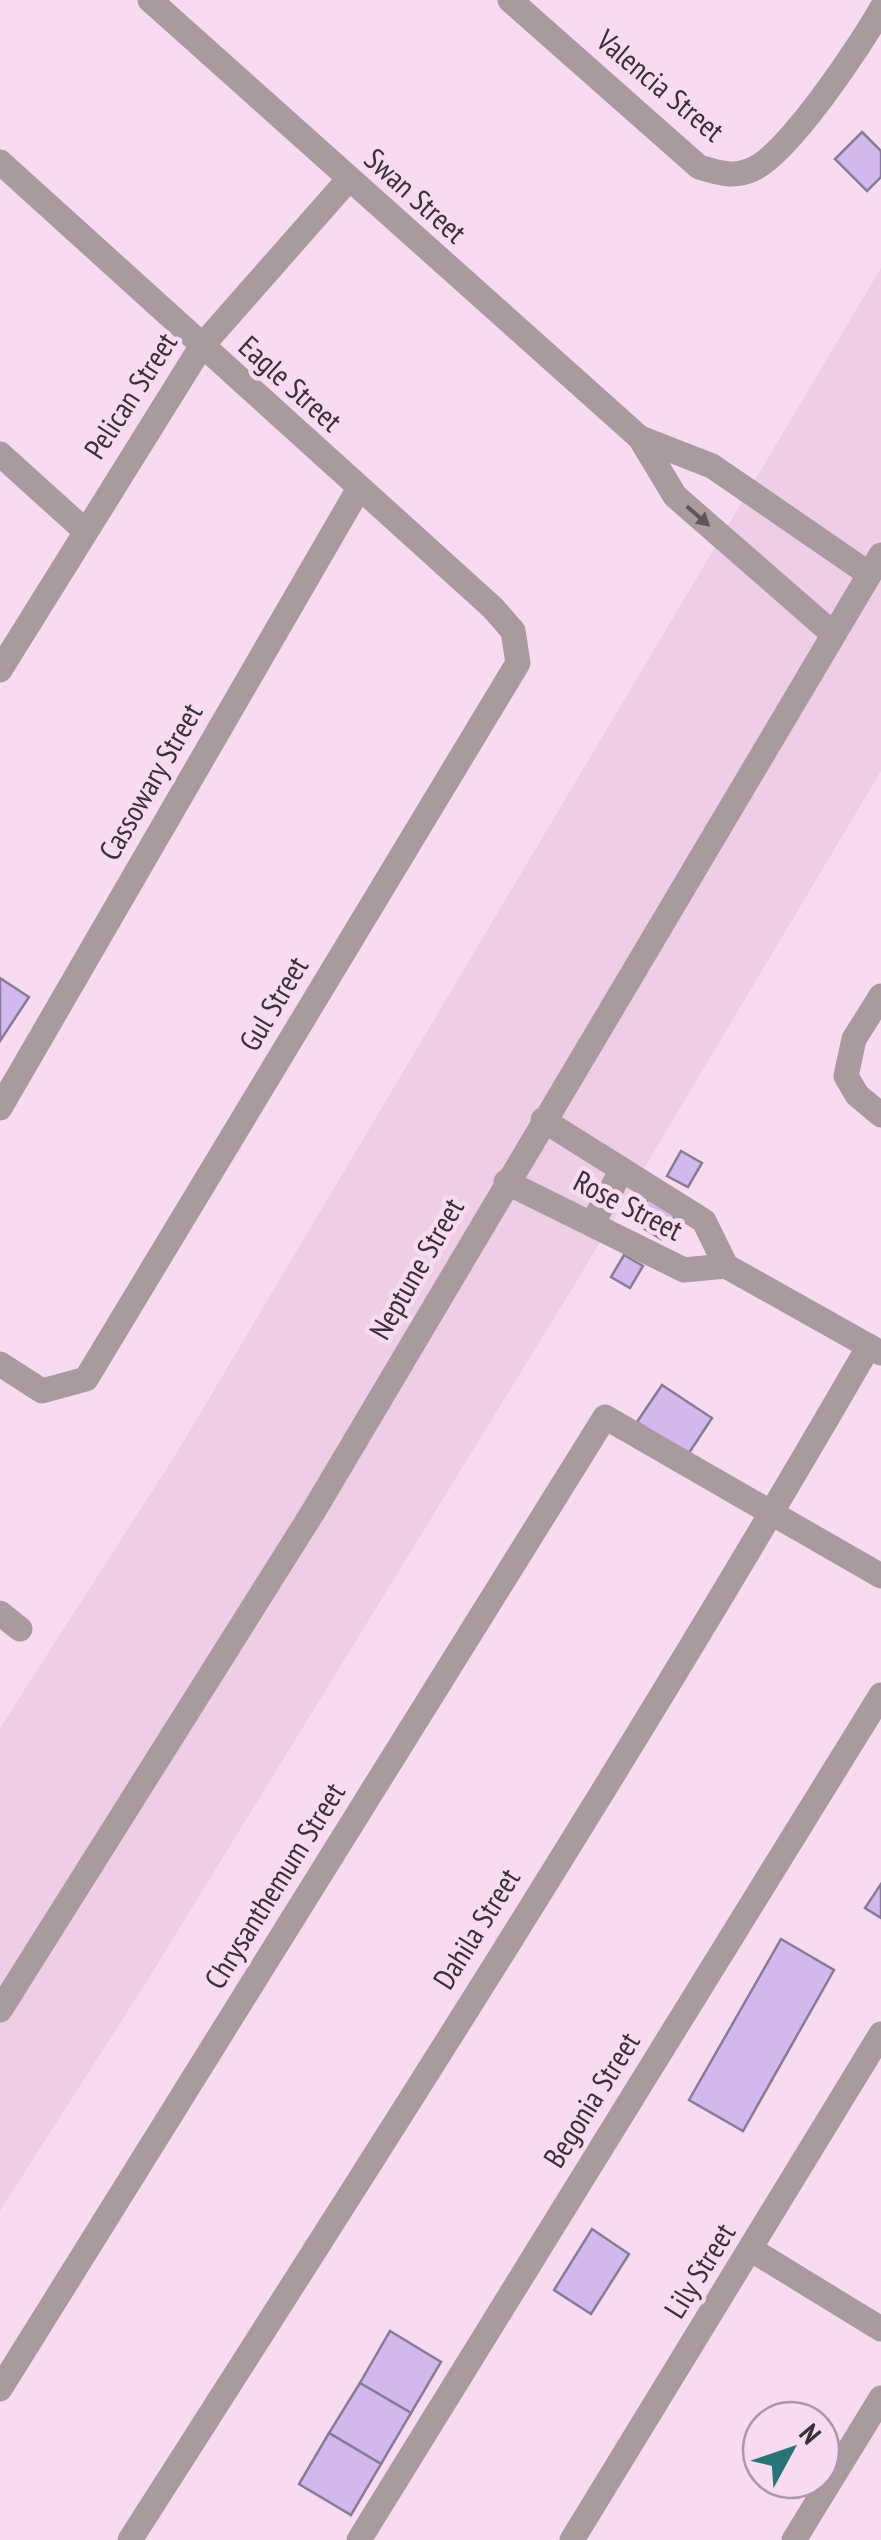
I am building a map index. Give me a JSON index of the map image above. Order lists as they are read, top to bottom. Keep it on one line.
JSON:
{"streets":{"street":["Valencia Street","Swan Street","Eagle Street","Pelican Street","Cassowary Street","Gul Street","Rose Street","Neptune Street","Chrysanthemum Street","Dahila Street","Begonia Street","Lily Street"]},"crossings":[["Swan Street","Pelican Street"],["Swan Street","Neptune Street"],["Eagle Street","Pelican Street"],["Eagle Street","Cassowary Street"],["Eagle Street","Gul Street"],["Rose Street","Neptune Street"],["Rose Street","Dahila Street"],["Chrysanthemum Street","Dahila Street"]],"north":"top right"}
